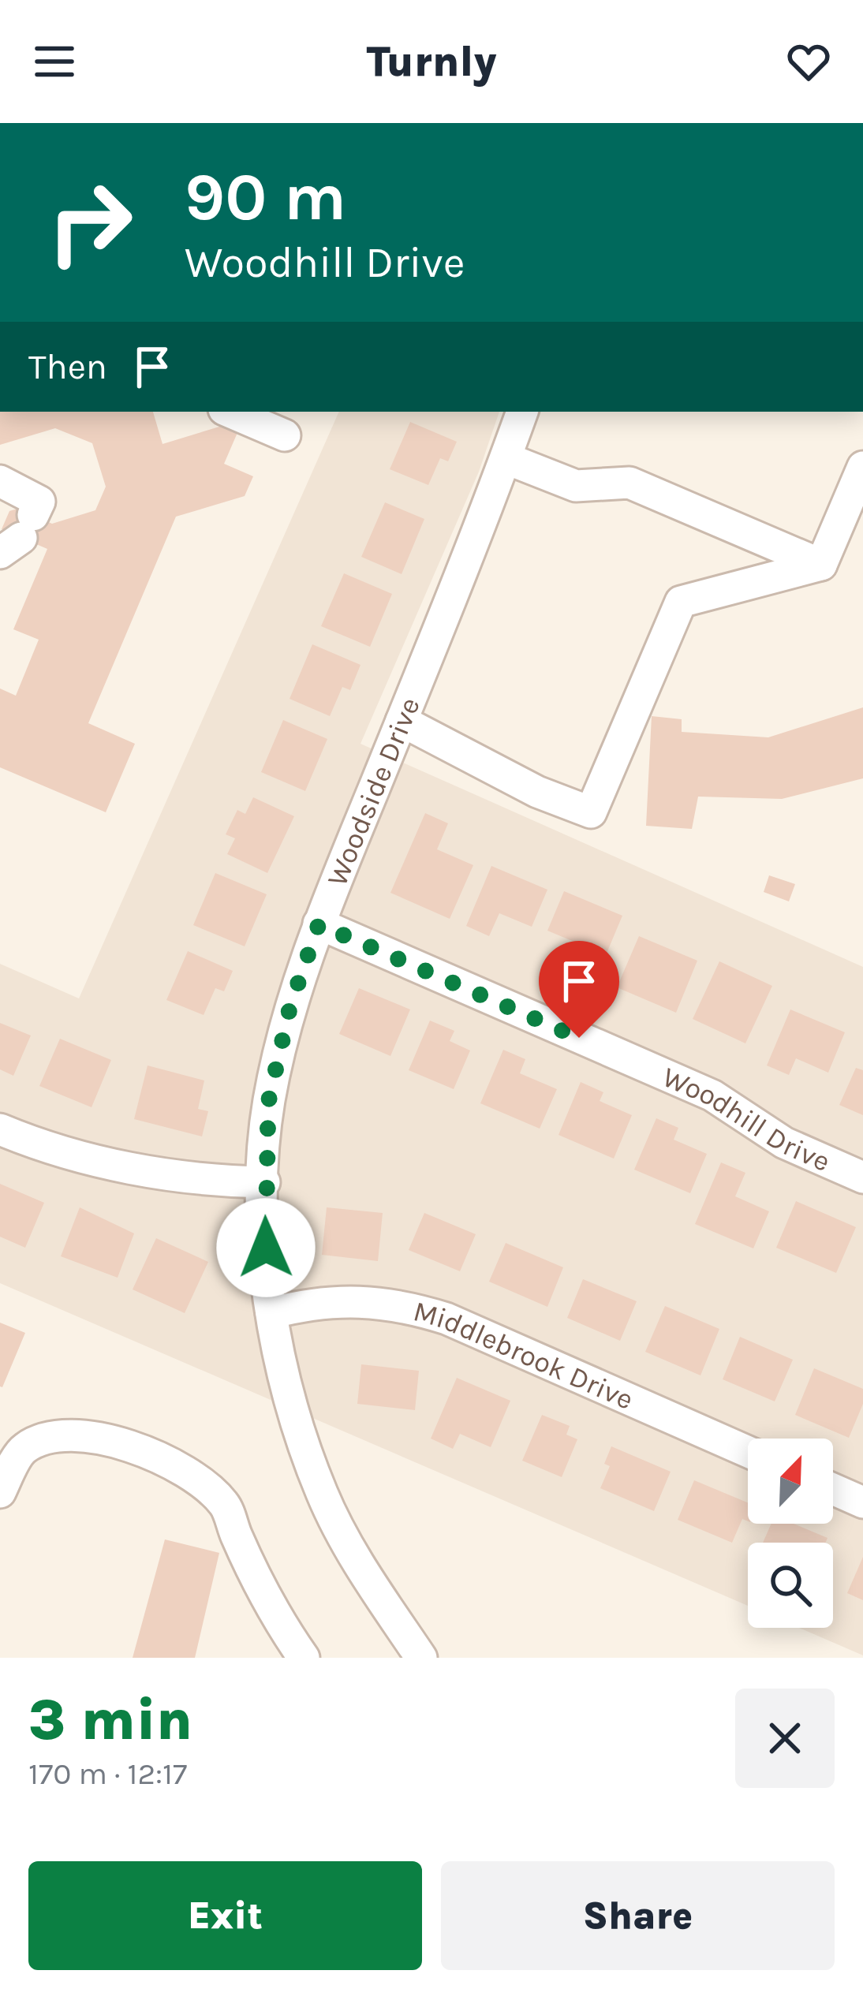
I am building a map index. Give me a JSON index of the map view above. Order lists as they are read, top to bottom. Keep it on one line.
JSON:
{"streets":{"street":["Woodside Drive","Woodhill Drive","Middlebrook Drive"]},"crossings":[["Woodside Drive","Woodhill Drive"],["Woodside Drive","Middlebrook Drive"]],"north":"top right","page":{"header":"Turnly","turn":["90 m","Woodhill Drive"],"then":"Then","heading":["3 min","170 m · 12:17"],"buttons":["Exit","Share"]}}
